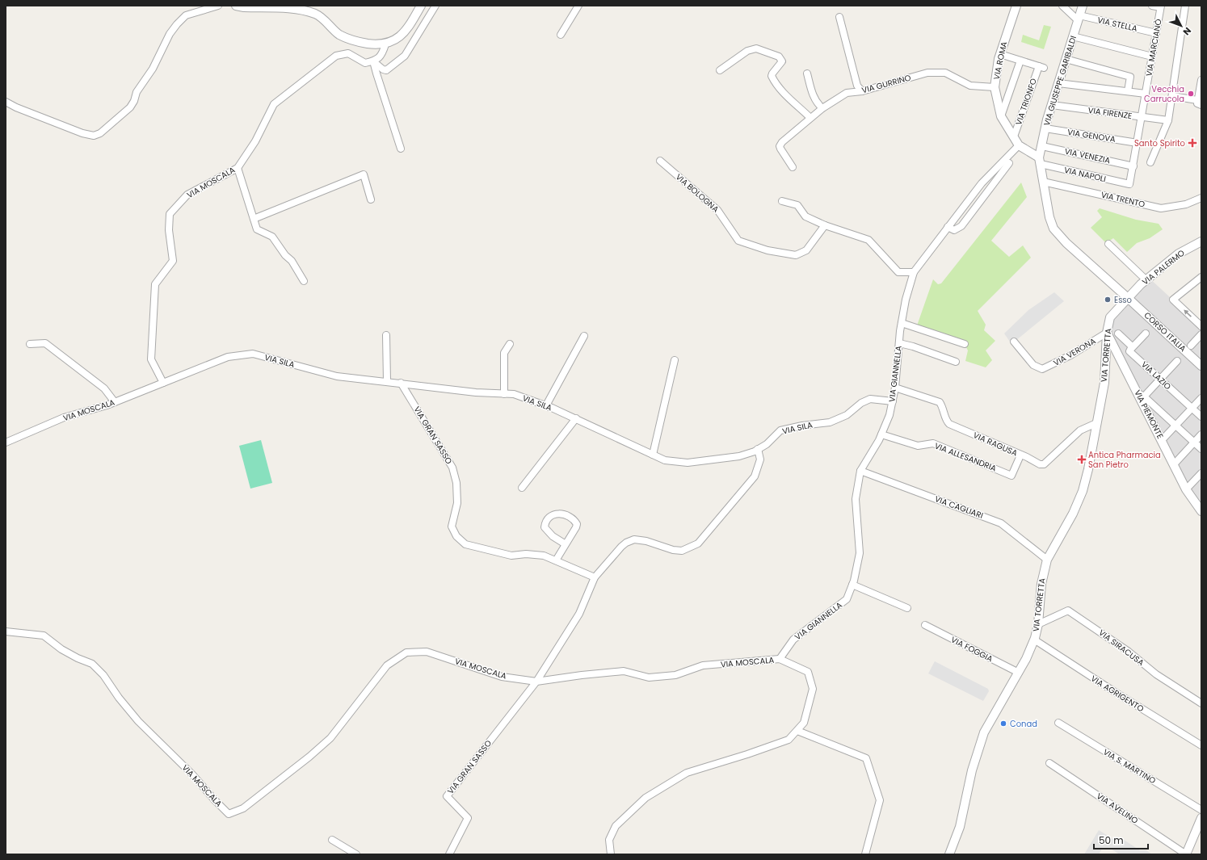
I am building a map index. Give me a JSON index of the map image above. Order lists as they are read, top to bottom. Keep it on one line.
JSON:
{"streets":{"street":["VIA STELLA","VIA MARCIANÒ","VIA ROMA","VIA GIUSEPPE GARIBALDI","VIA GURRINO","VIA TRIONFO","VIA FIRENZE","VIA GENOVA","VIA VENEZIA","VIA NAPOLI","VIA MOSCALA","VIA BOLOGNA","VIA TRENTO","VIA PALERMO","CORSO ITALIA","VIA VERONA","VIA TORRETTA","VIA SILA","VIA GIANNELLA","VIA LAZIO","VIA PIEMONTE","VIA GRAN SASSO","VIA RAGUSA","VIA ALLESANDRIA","VIA CAGLIARI","VIA SIRACUSA","VIA FOGGIA","VIA AGRIGENTO","VIA S. MARTINO","VIA AVELINO"]},"crossings":[["VIA STELLA","VIA MARCIANÒ"],["VIA STELLA","VIA GIUSEPPE GARIBALDI"],["VIA MARCIANÒ","VIA FIRENZE"],["VIA MARCIANÒ","VIA GENOVA"],["VIA MARCIANÒ","VIA VENEZIA"],["VIA MARCIANÒ","VIA NAPOLI"],["VIA ROMA","VIA GURRINO"],["VIA ROMA","VIA TRIONFO"],["VIA ROMA","VIA GIANNELLA"],["VIA GIUSEPPE GARIBALDI","VIA FIRENZE"],["VIA GIUSEPPE GARIBALDI","VIA GENOVA"],["VIA GIUSEPPE GARIBALDI","VIA VENEZIA"],["VIA GIUSEPPE GARIBALDI","VIA NAPOLI"],["VIA GIUSEPPE GARIBALDI","VIA TRENTO"],["VIA GIUSEPPE GARIBALDI","VIA PALERMO"],["VIA GIUSEPPE GARIBALDI","CORSO ITALIA"],["VIA GIUSEPPE GARIBALDI","VIA TORRETTA"],["VIA MOSCALA","VIA SILA"],["VIA MOSCALA","VIA GIANNELLA"],["VIA MOSCALA","VIA GRAN SASSO"],["VIA PALERMO","CORSO ITALIA"],["VIA PALERMO","VIA TORRETTA"],["CORSO ITALIA","VIA TORRETTA"],["VIA VERONA","VIA TORRETTA"],["VIA VERONA","VIA PIEMONTE"],["VIA TORRETTA","VIA PIEMONTE"],["VIA TORRETTA","VIA RAGUSA"],["VIA TORRETTA","VIA CAGLIARI"],["VIA TORRETTA","VIA SIRACUSA"],["VIA TORRETTA","VIA FOGGIA"],["VIA TORRETTA","VIA AGRIGENTO"],["VIA SILA","VIA GIANNELLA"],["VIA SILA","VIA GRAN SASSO"],["VIA GIANNELLA","VIA RAGUSA"],["VIA GIANNELLA","VIA ALLESANDRIA"],["VIA GIANNELLA","VIA CAGLIARI"],["VIA RAGUSA","VIA ALLESANDRIA"]],"places":{"other":["Vecchia Carrucola","Esso","Conad"],"health":["Santo Spirito","Antica Pharmacia San Pietro"]},"scale_bar":"50 m","north":"bottom right"}
